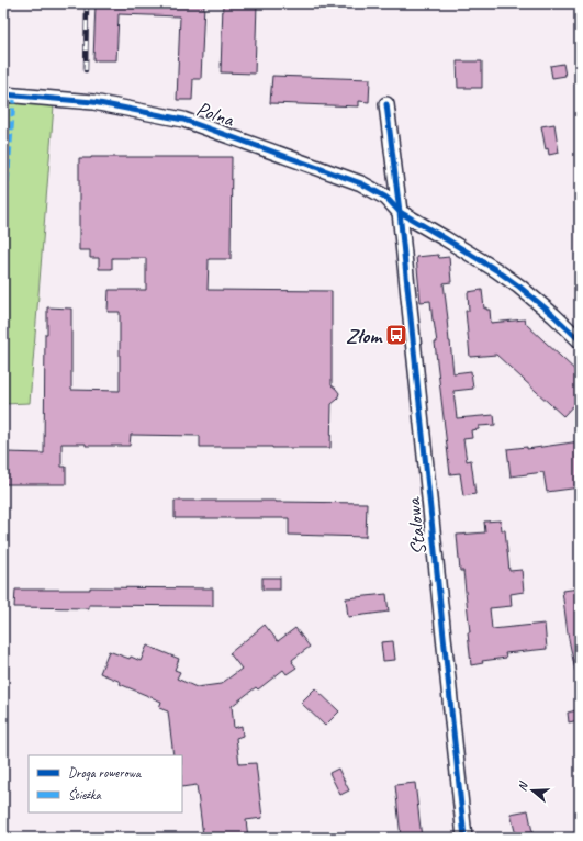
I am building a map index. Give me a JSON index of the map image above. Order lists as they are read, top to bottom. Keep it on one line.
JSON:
{"streets":{"street":["Polna","Stalowa"]},"crossings":[["Polna","Stalowa"]],"places":{"bus stop":["Złom"]},"legend":["Droga rowerowa","Ścieżka"],"north":"left"}
